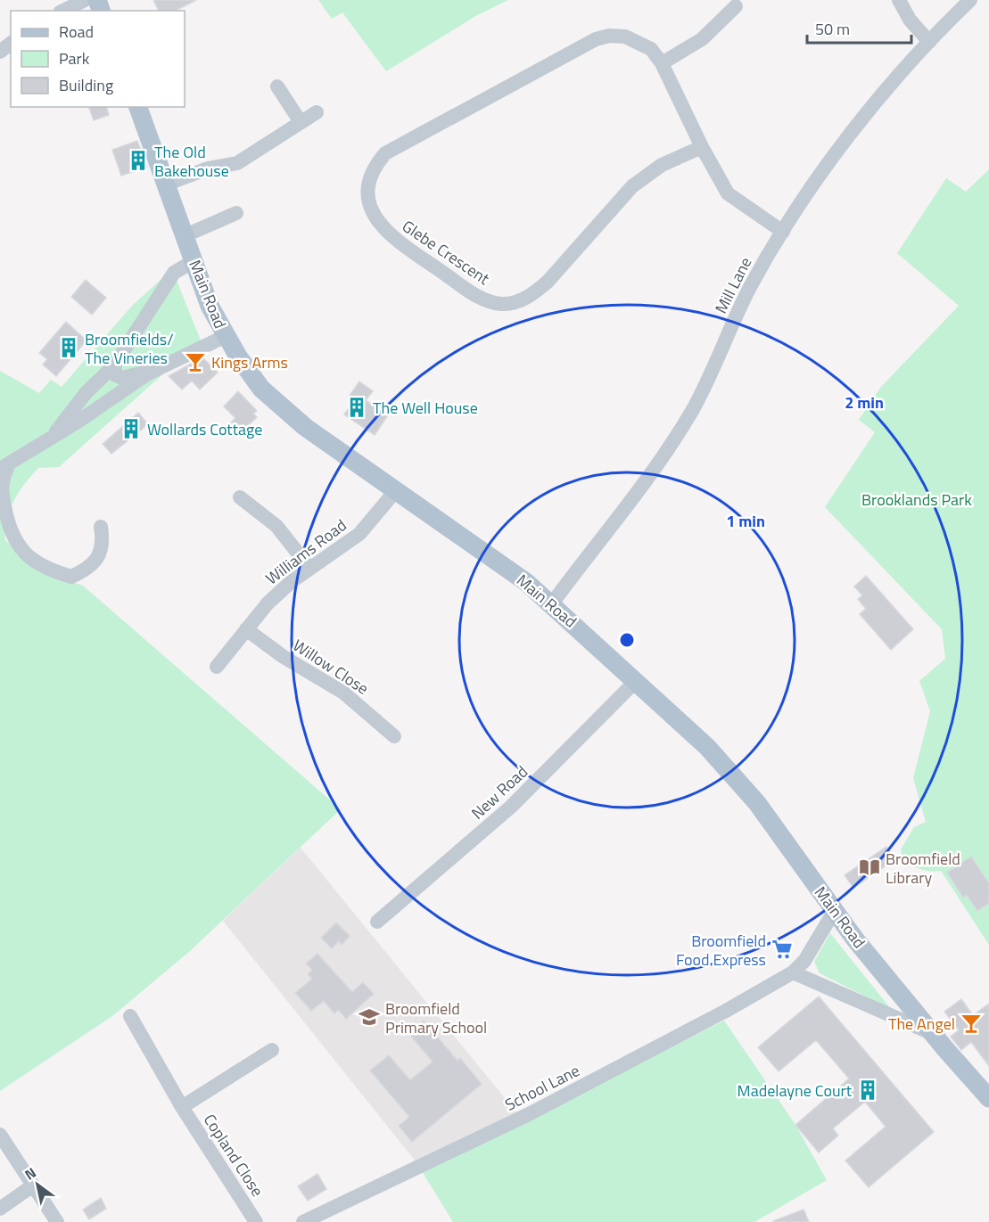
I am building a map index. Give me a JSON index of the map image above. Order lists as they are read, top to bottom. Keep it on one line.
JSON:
{"streets":{"main road":["Main Road"],"street":["Glebe Crescent","Mill Lane","Williams Road","Willow Close","New Road","School Lane","Copland Close"]},"crossings":[["Glebe Crescent","Mill Lane"],["Mill Lane","Main Road"],["Main Road","Williams Road"],["Main Road","New Road"],["Main Road","School Lane"],["Williams Road","Willow Close"]],"parks":["Brooklands Park"],"places":{"building":["The Old Bakehouse","Broomfields/ The Vineries","The Well House","Wollards Cottage","Madelayne Court"],"bar":["Kings Arms","The Angel"],"library":["Broomfield Library"],"supermarket":["Broomfield Food Express"],"school or university":["Broomfield Primary School"]},"legend":["Road","Park","Building"],"scale_bar":"50 m","north":"top left","rings":["2 min","1 min"]}
